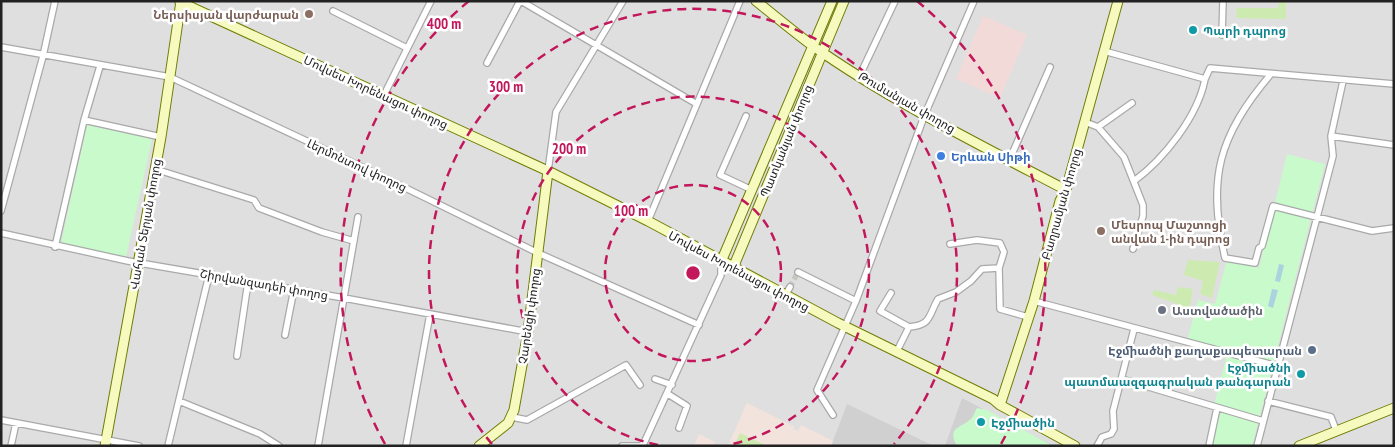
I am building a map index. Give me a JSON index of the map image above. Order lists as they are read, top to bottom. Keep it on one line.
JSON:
{"streets":{"main road":["Մովսես Խորենացու փողոց","Թումանյան փողոց","Պատկանյան փողոց","Բաղրամյան փողոց","Վահան Տերյան փողոց","Չարենցի փողոց"],"street":["Լերմոնտով փողոց","Շիրվանզադեի փողոց"]},"crossings":[["Մովսես Խորենացու փողոց","Պատկանյան փողոց"],["Մովսես Խորենացու փողոց","Բաղրամյան փողոց"],["Մովսես Խորենացու փողոց","Վահան Տերյան փողոց"],["Մովսես Խորենացու փողոց","Չարենցի փողոց"],["Թումանյան փողոց","Պատկանյան փողոց"],["Թումանյան փողոց","Բաղրամյան փողոց"],["Պատկանյան փողոց","Լերմոնտով փողոց"],["Լերմոնտով փողոց","Վահան Տերյան փողոց"],["Լերմոնտով փողոց","Չարենցի փողոց"],["Վահան Տերյան փողոց","Շիրվանզադեի փողոց"],["Շիրվանզադեի փողոց","Չարենցի փողոց"]],"places":["Ներսիսյան վարժարան","Պարի դպրոց","Երևան Սիթի","Մեսրոպ Մաշտոցի անվան 1-ին դպրոց","Աստվածածին","Էջմիածնի քաղաքապետարան","Էջմիածնի պատմաազգագրական թանգարան","Էջմիածին"],"rings":["400 m","300 m","200 m","100 m"]}
